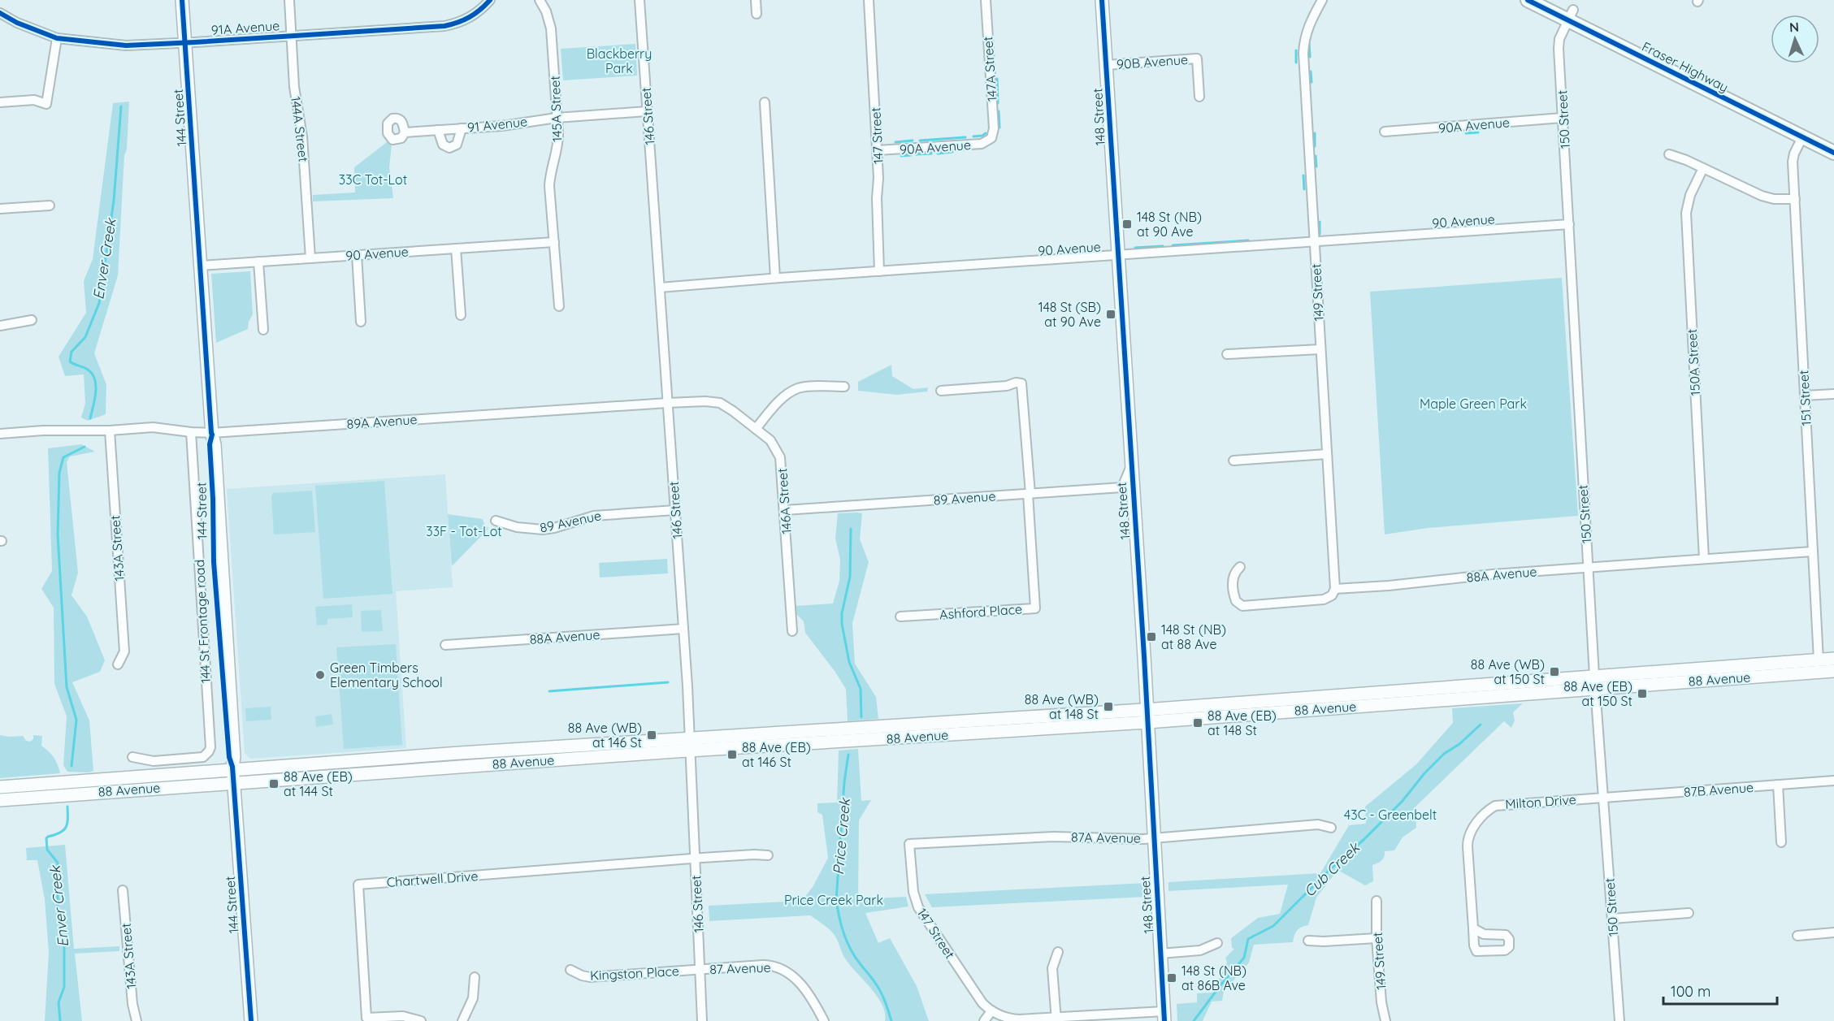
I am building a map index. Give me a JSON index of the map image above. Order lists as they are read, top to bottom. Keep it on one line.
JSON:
{"streets":{"main road":["Fraser Highway","148 Street","144 Street","88 Avenue"],"street":["91A Avenue","90B Avenue","147A Street","145A Street","146 Street","150 Street","91 Avenue","90A Avenue","144A Street","147 Street","90 Avenue","149 Street","150A Street","151 Street","89A Avenue","89 Avenue","146A Street","143A Street","88A Avenue","Ashford Place","144 St Frontage road","87B Avenue","Milton Drive","87A Avenue","Chartwell Drive","87 Avenue","Kingston Place"]},"crossings":[["91A Avenue","144 Street"],["91A Avenue","144A Street"],["90B Avenue","148 Street"],["Fraser Highway","150 Street"],["Fraser Highway","151 Street"],["147A Street","90A Avenue"],["145A Street","91 Avenue"],["145A Street","90 Avenue"],["146 Street","91 Avenue"],["146 Street","90 Avenue"],["146 Street","89A Avenue"],["146 Street","89 Avenue"],["146 Street","88A Avenue"],["146 Street","88 Avenue"],["146 Street","Chartwell Drive"],["146 Street","87 Avenue"],["146 Street","Kingston Place"],["148 Street","90 Avenue"],["148 Street","89 Avenue"],["148 Street","88 Avenue"],["148 Street","87A Avenue"],["144 Street","90 Avenue"],["144 Street","89A Avenue"],["144 Street","88 Avenue"],["150 Street","90A Avenue"],["150 Street","90 Avenue"],["150 Street","88A Avenue"],["150 Street","88 Avenue"],["150 Street","87B Avenue"],["150 Street","Milton Drive"],["90A Avenue","147 Street"],["144A Street","90 Avenue"],["147 Street","90 Avenue"],["147 Street","87A Avenue"],["90 Avenue","149 Street"],["149 Street","88A Avenue"],["150A Street","88A Avenue"],["151 Street","88A Avenue"],["151 Street","88 Avenue"],["89A Avenue","146A Street"],["89A Avenue","143A Street"],["89A Avenue","144 St Frontage road"],["89 Avenue","146A Street"],["89 Avenue","Ashford Place"],["87B Avenue","Milton Drive"],["87 Avenue","Kingston Place"]],"water":["Enver Creek","Price Creek","Cub Creek"],"parks":["Blackberry Park","33C Tot-Lot","Maple Green Park","33F - Tot-Lot","43C - Greenbelt","Price Creek Park"],"places":{"transit":["148 St (NB) at 90 Ave","148 St (SB) at 90 Ave","148 St (NB) at 88 Ave","88 Ave (WB) at 150 St","88 Ave (EB) at 150 St","88 Ave (WB) at 148 St","88 Ave (EB) at 148 St","88 Ave (WB) at 146 St","88 Ave (EB) at 146 St","88 Ave (EB) at 144 St","148 St (NB) at 86B Ave"],"other":["Green Timbers Elementary School"]},"scale_bar":"100 m","north":"top"}
